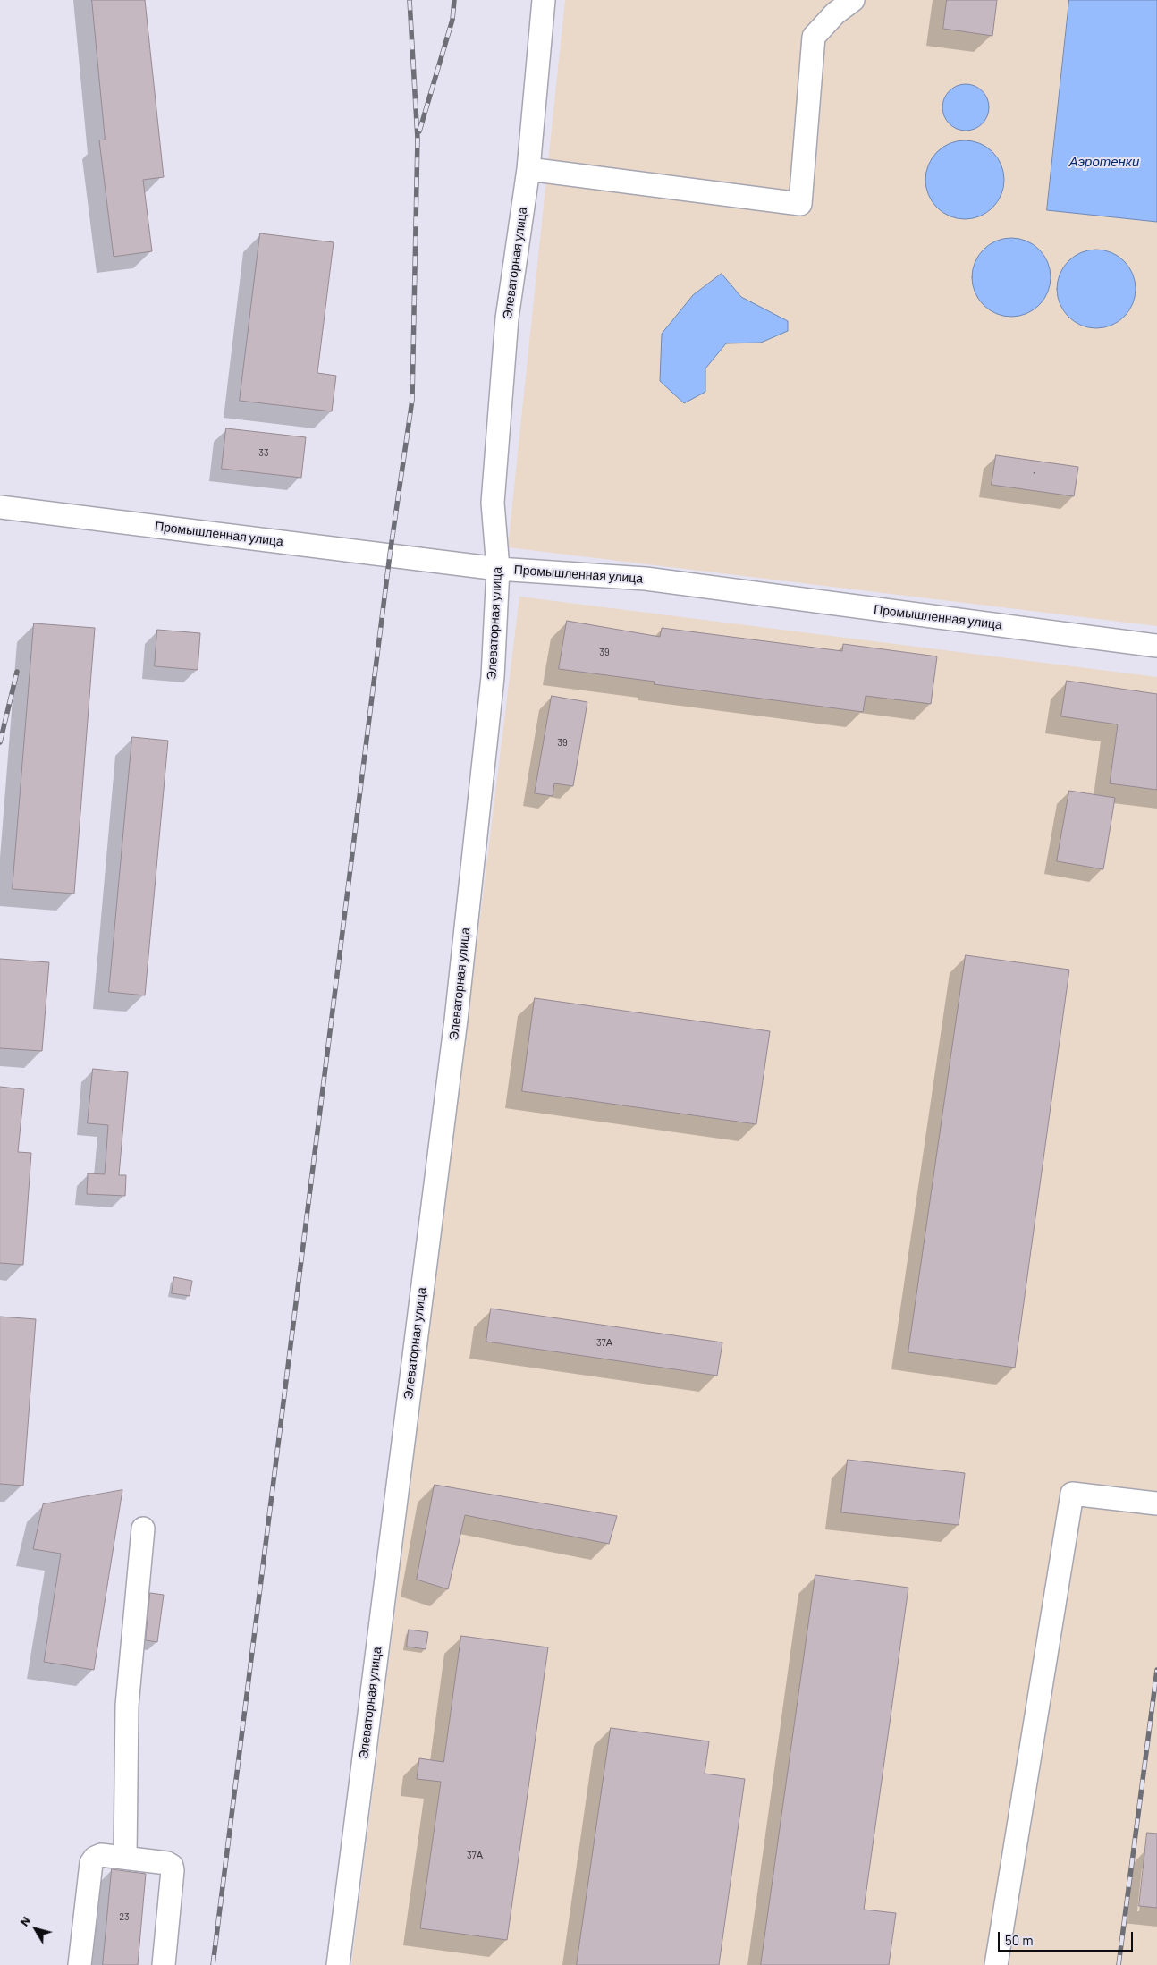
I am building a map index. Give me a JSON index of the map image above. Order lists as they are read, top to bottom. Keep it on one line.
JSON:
{"streets":{"street":["Элеваторная улица","Промышленная улица"]},"crossings":[["Элеваторная улица","Промышленная улица"]],"water":["Аэротенки"],"house_numbers":["33","1","39","39","37А","37А","23"],"scale_bar":"50 m","north":"top left"}
